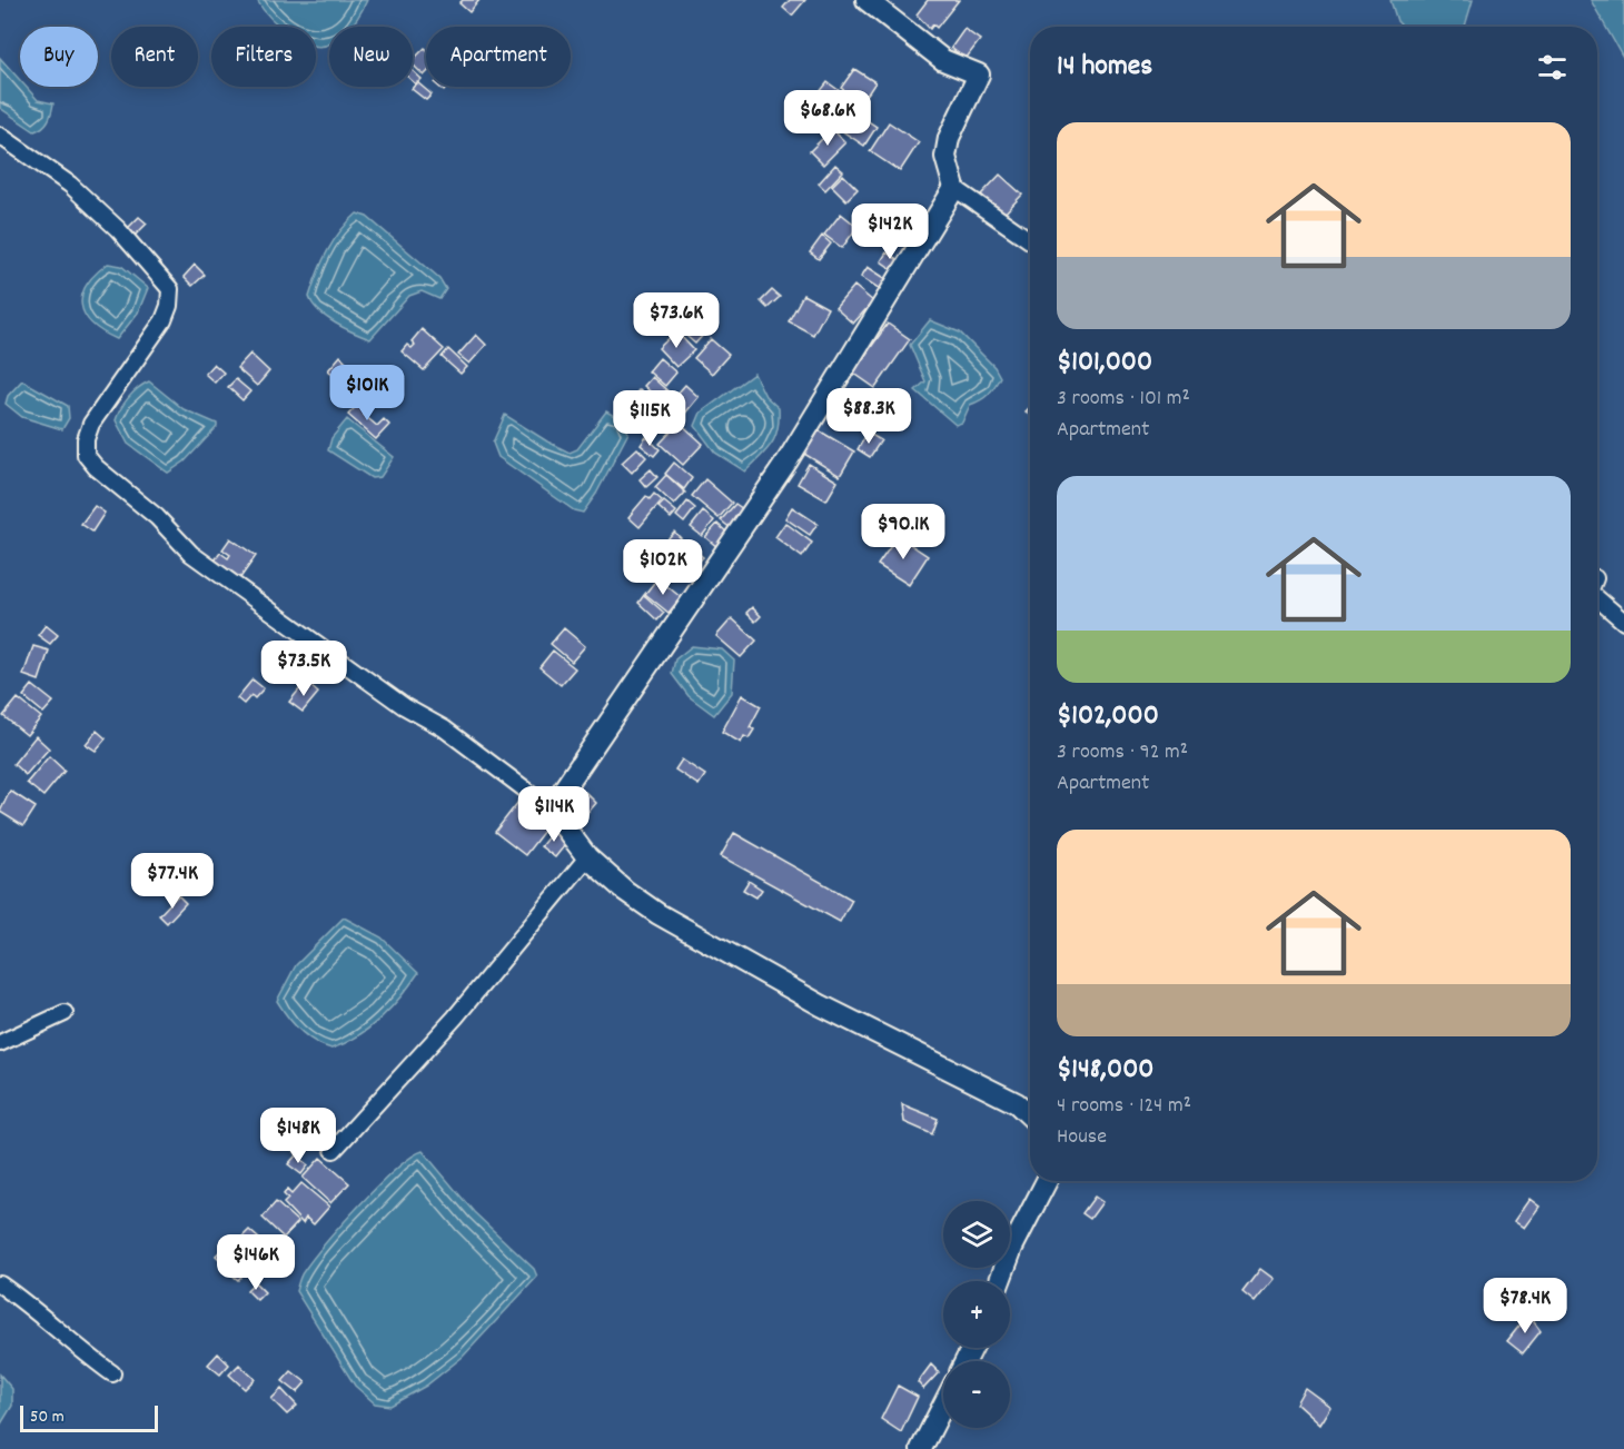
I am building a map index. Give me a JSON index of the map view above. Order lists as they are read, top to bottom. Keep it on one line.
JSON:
{"scale_bar":"50 m","page":{"chip":["Buy","Rent","Filters","New","Apartment"],"heading":"14 homes","price":["$68.6K","$142K","$73.6K","$101K","$88.3K","$115K","$90.1K","$102K","$73.5K","$114K","$77.4K","$148K","$146K","$78.4K"],"list":[{"name":"$101,000","note":"3 rooms · 101 m² · Apartment"},{"name":"$102,000","note":"3 rooms · 92 m² · Apartment"},{"name":"$148,000","note":"4 rooms · 124 m² · House"}],"map_buttons":["+","−"],"scale":"50 m"}}
